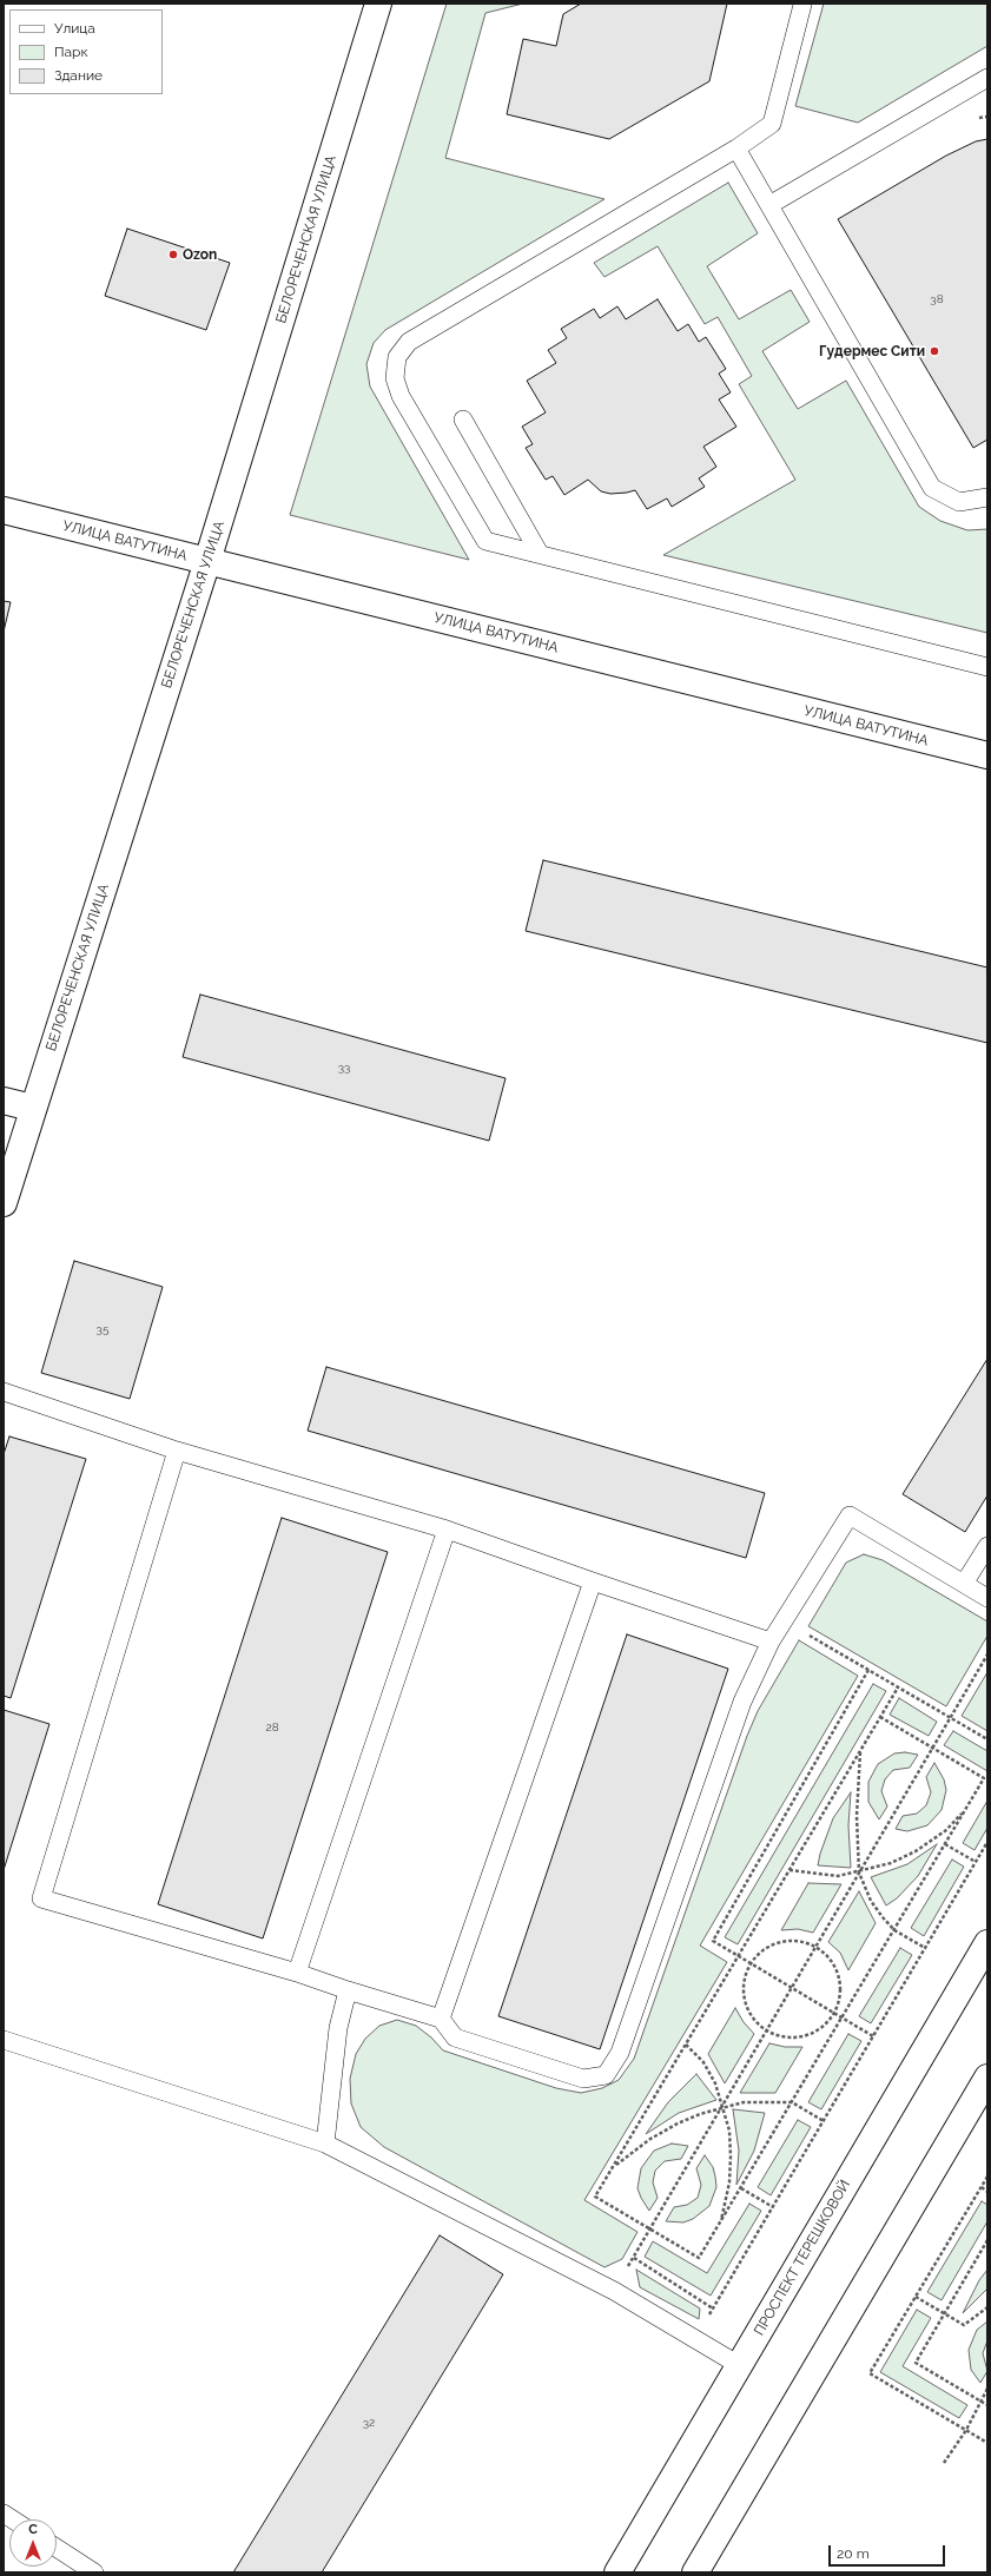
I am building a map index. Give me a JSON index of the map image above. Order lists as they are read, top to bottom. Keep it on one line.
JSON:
{"streets":{"street":["БЕЛОРЕЧЕНСКАЯ УЛИЦА","УЛИЦА ВАТУТИНА","ПРОСПЕКТ ТЕРЕШКОВОЙ"]},"crossings":[["БЕЛОРЕЧЕНСКАЯ УЛИЦА","УЛИЦА ВАТУТИНА"]],"places":["Ozon","Гудермес Сити"],"house_numbers":["38","33","35","28","32"],"legend":["Улица","Парк","Здание"],"scale_bar":"20 m","north":"top"}
